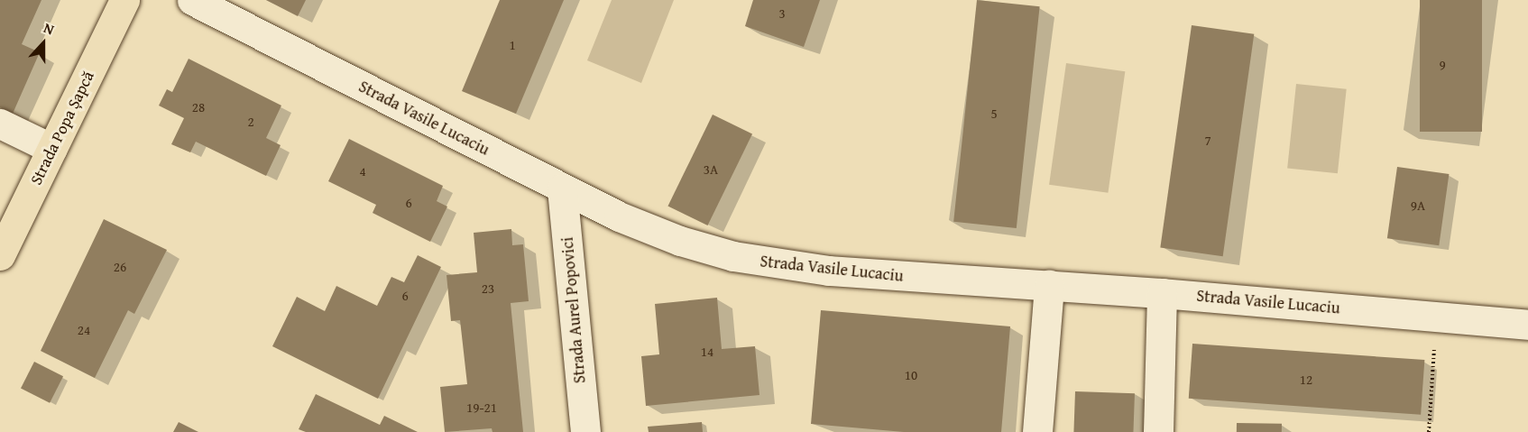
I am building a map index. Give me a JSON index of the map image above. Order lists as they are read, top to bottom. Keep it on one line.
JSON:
{"streets":{"main road":["Strada Popa Șapcă"],"street":["Strada Vasile Lucaciu","Strada Aurel Popovici"]},"crossings":[["Strada Vasile Lucaciu","Strada Aurel Popovici"]],"house_numbers":["3","1","9","28","5","2","7","3A","4","6","9A","26","23","6","24","14","10","12","19-21"],"north":"top"}
